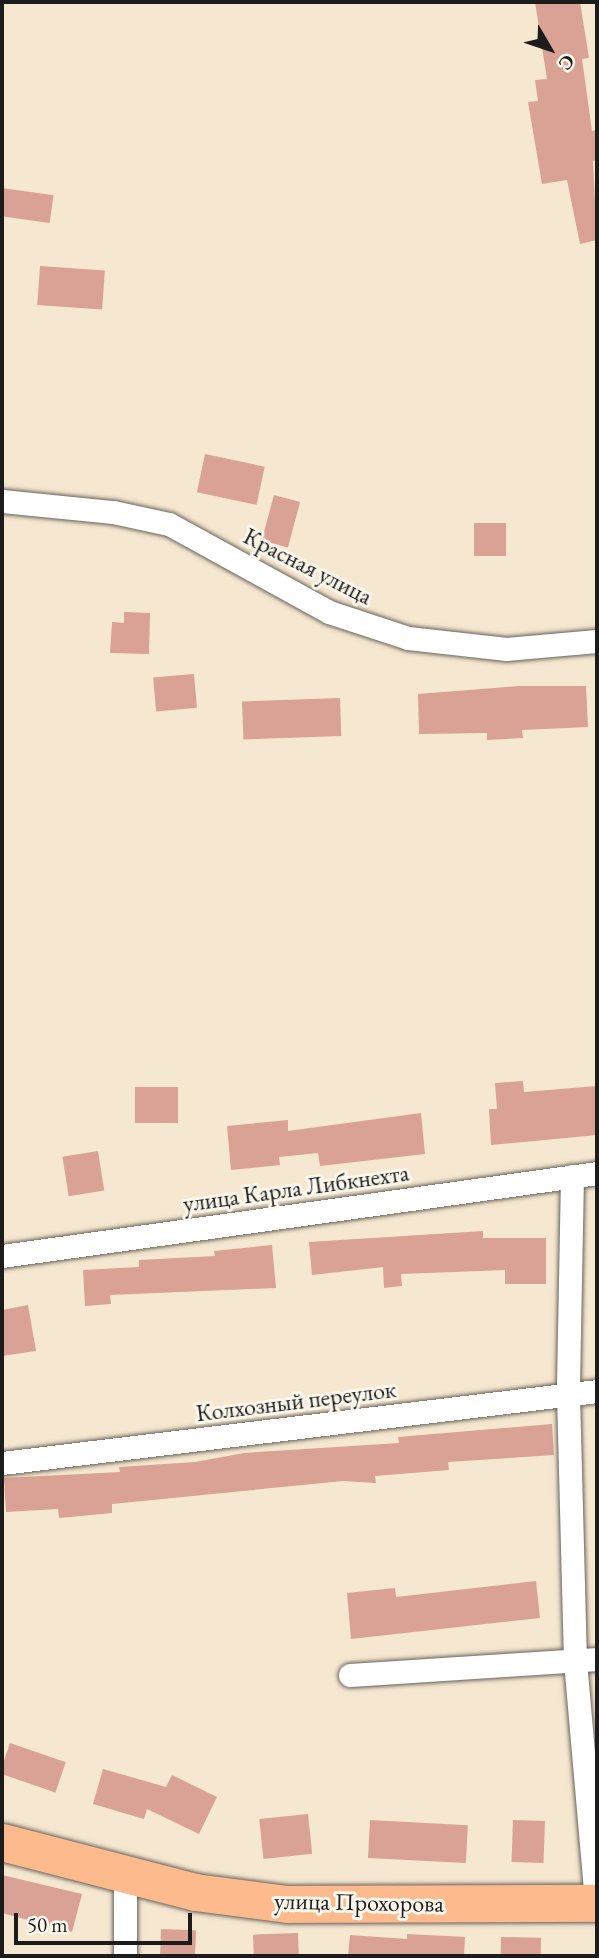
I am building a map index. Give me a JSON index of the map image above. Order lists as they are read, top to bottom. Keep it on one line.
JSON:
{"streets":{"main road":["улица Прохорова"],"street":["Красная улица","улица Карла Либкнехта","Колхозный переулок"]},"scale_bar":"50 m","north":"bottom right"}
